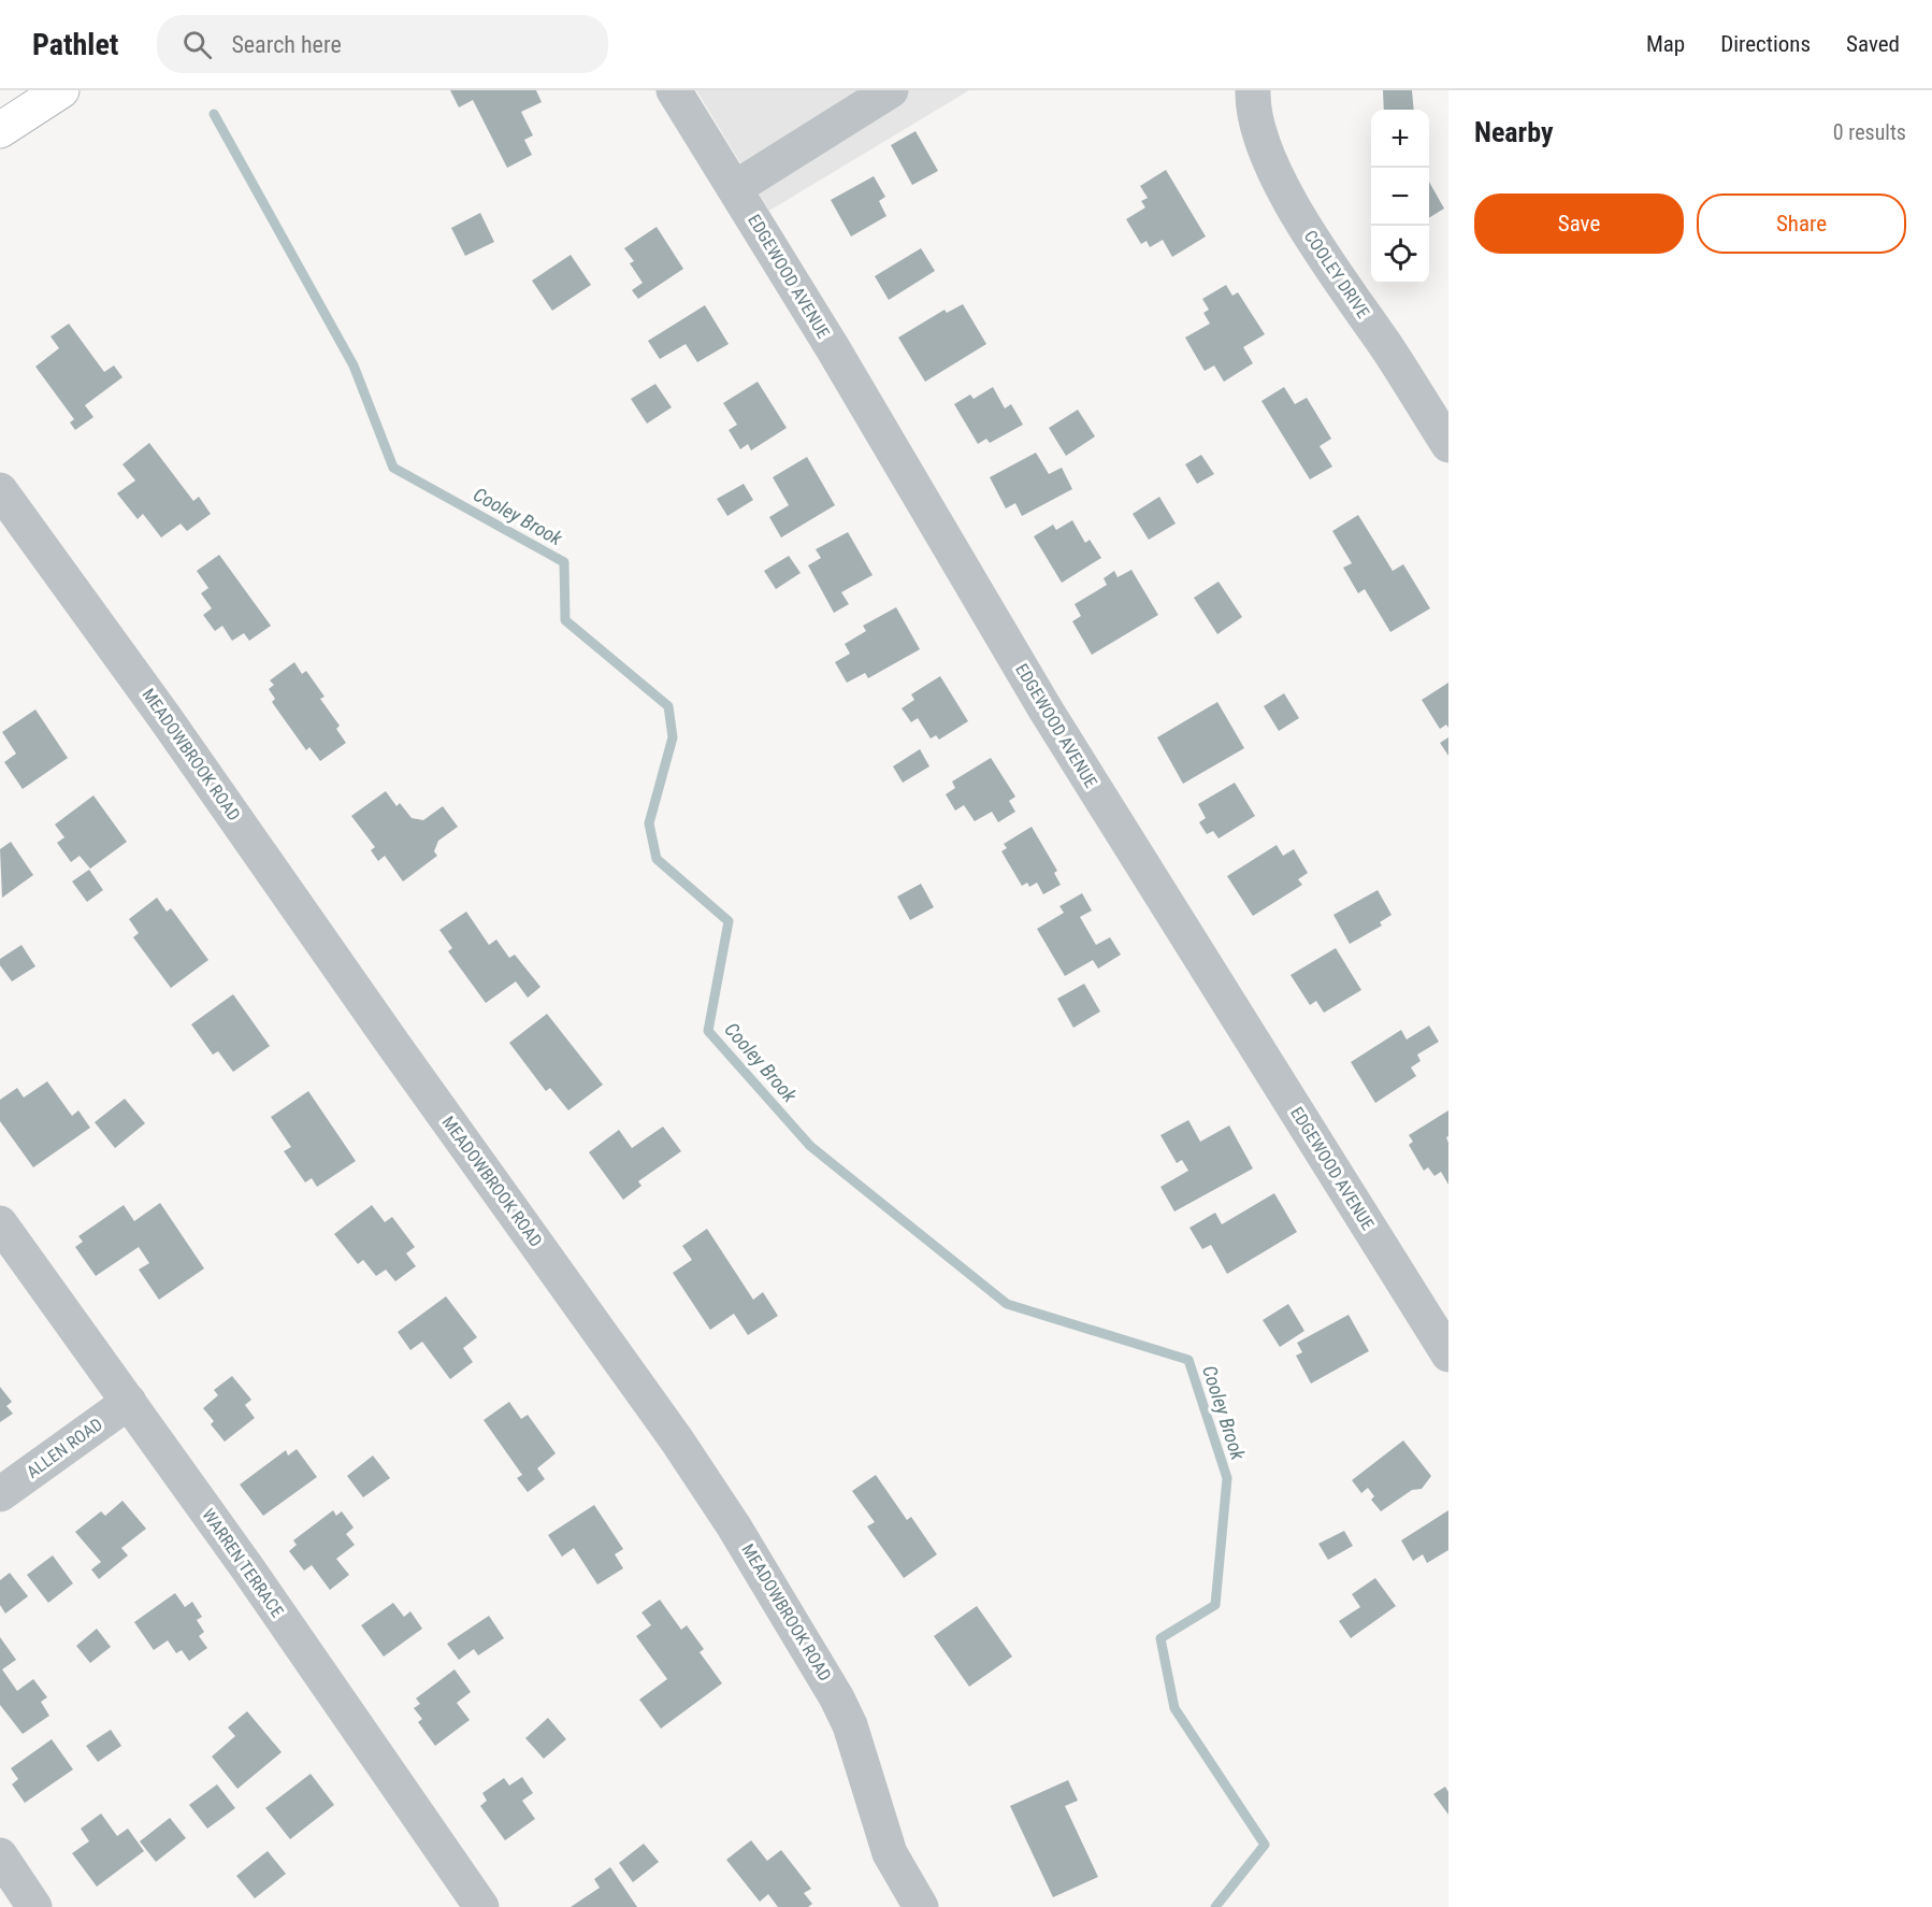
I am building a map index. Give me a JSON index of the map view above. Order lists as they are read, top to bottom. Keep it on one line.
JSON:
{"streets":{"street":["COOLEY DRIVE","EDGEWOOD AVENUE","MEADOWBROOK ROAD","ALLEN ROAD","WARREN TERRACE"]},"crossings":[["ALLEN ROAD","WARREN TERRACE"]],"water":["Cooley Brook"],"page":{"header":"Pathlet","search":"Search here","nav":["Map","Directions","Saved"],"heading":["Nearby","0 results"],"map_buttons":["+","−"],"buttons":["Save","Share"]}}
